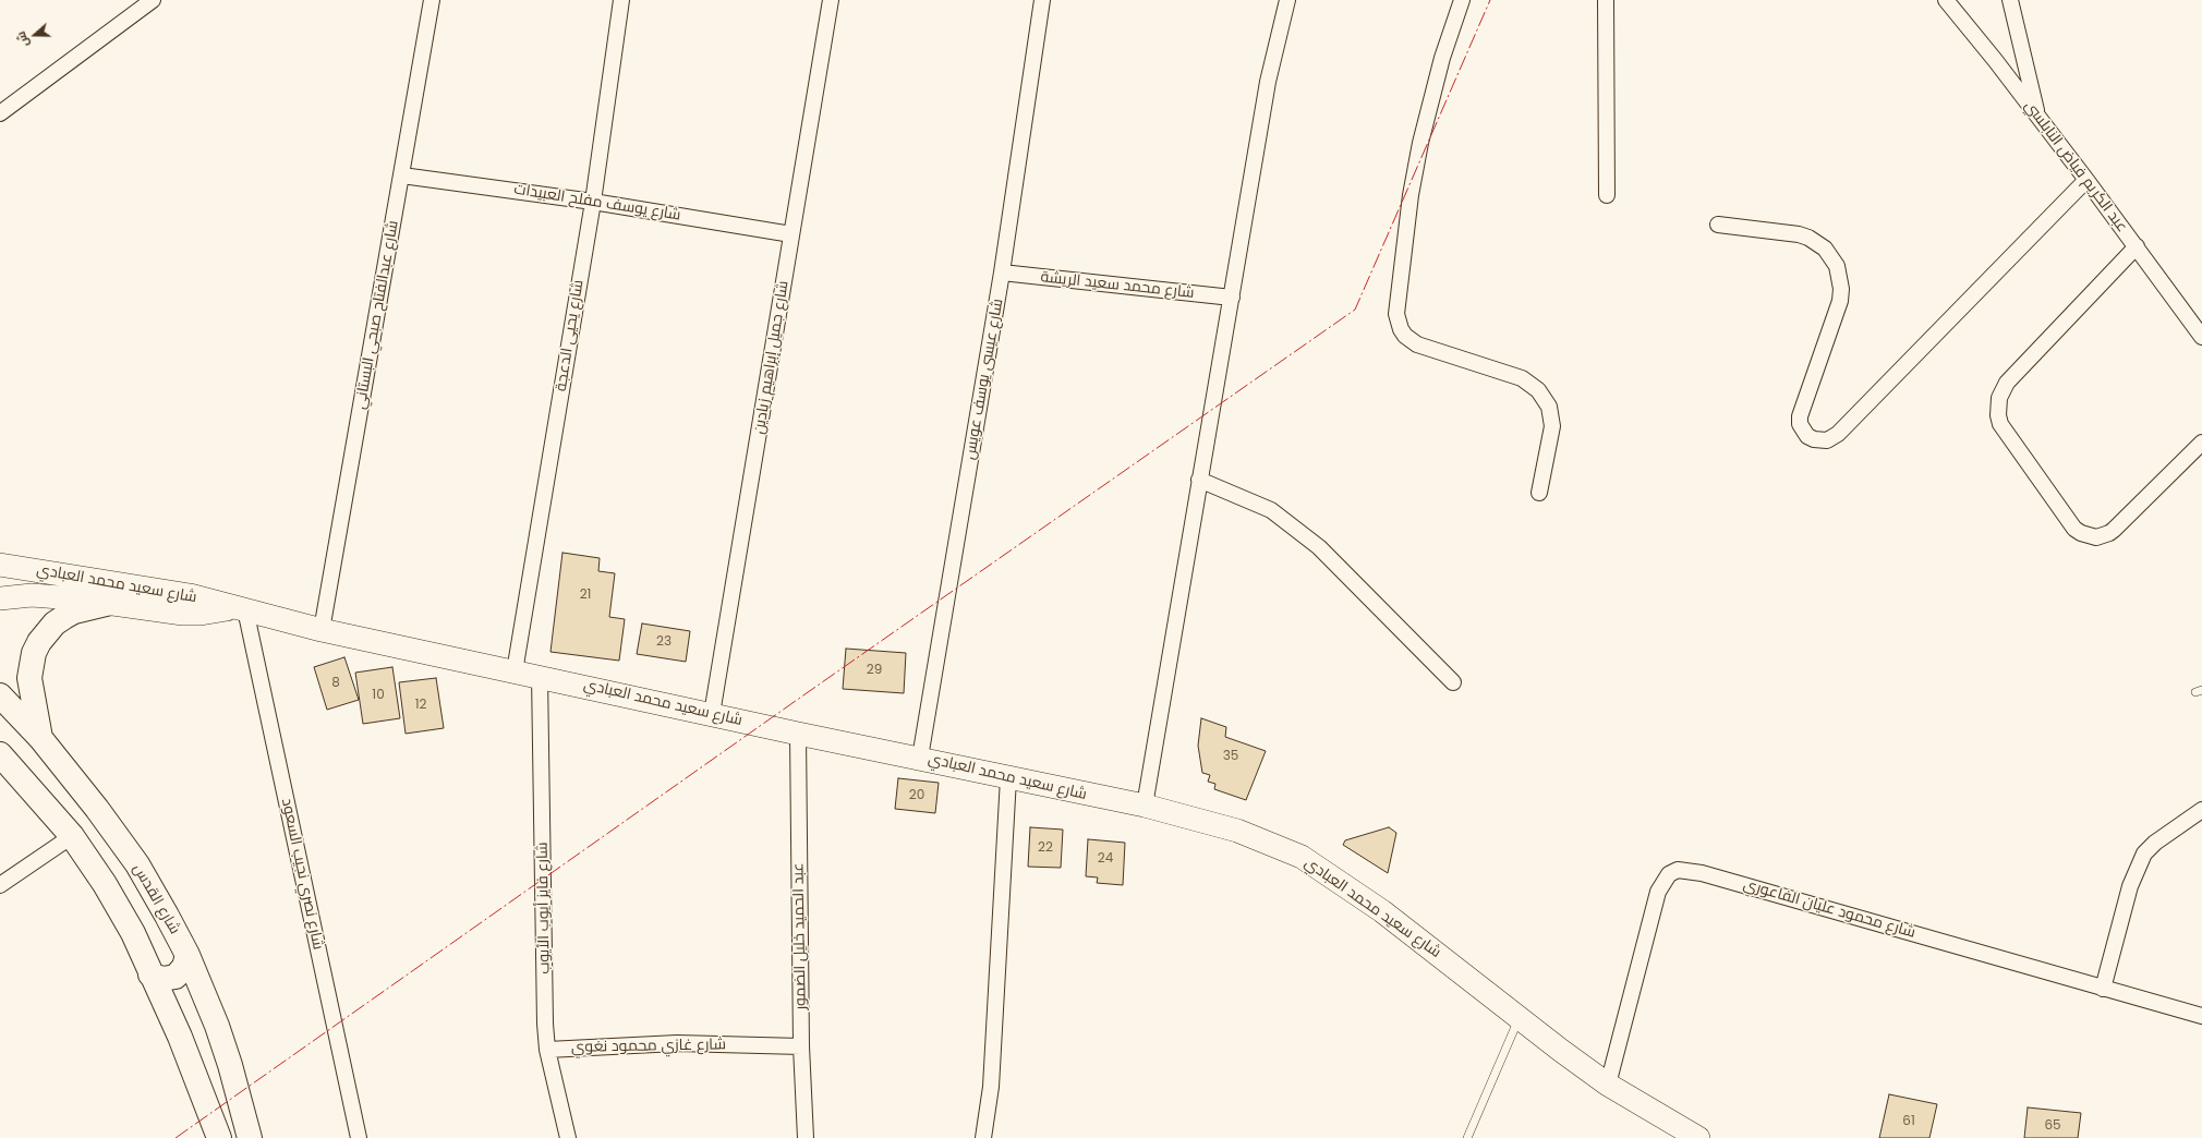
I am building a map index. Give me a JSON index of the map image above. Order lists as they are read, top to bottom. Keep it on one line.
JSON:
{"streets":{"highway":["شارع القدس"],"street":["عبد الكريم فياض النابلسي","شارع يوسف مفلح العبيدات","شارع محمد سعيد الريشة","شارع عبدالفتاح صبحي البستاني","شارع يحيى الدعجة","شارع جميل إبراهيم زيادين","شارع عيسى يوسف عويس","شارع سعيد محمد العبادي","شارع نصري نجيب السعود","شارع فايز أيوب الأيوب","شارع محمود عليان الفاعوري","عبد الحميد خليل الضمور","شارع غازي محمود نغوي"]},"crossings":[["شارع يوسف مفلح العبيدات","شارع عبدالفتاح صبحي البستاني"],["شارع يوسف مفلح العبيدات","شارع يحيى الدعجة"],["شارع يوسف مفلح العبيدات","شارع جميل إبراهيم زيادين"],["شارع محمد سعيد الريشة","شارع عيسى يوسف عويس"],["شارع عبدالفتاح صبحي البستاني","شارع سعيد محمد العبادي"],["شارع يحيى الدعجة","شارع سعيد محمد العبادي"],["شارع جميل إبراهيم زيادين","شارع سعيد محمد العبادي"],["شارع عيسى يوسف عويس","شارع سعيد محمد العبادي"],["شارع سعيد محمد العبادي","شارع نصري نجيب السعود"],["شارع سعيد محمد العبادي","شارع فايز أيوب الأيوب"],["شارع سعيد محمد العبادي","شارع محمود عليان الفاعوري"],["شارع سعيد محمد العبادي","عبد الحميد خليل الضمور"],["شارع فايز أيوب الأيوب","شارع غازي محمود نغوي"],["عبد الحميد خليل الضمور","شارع غازي محمود نغوي"]],"house_numbers":["21","23","29","8","10","12","35","20","22","24","61","65"],"north":"left"}
